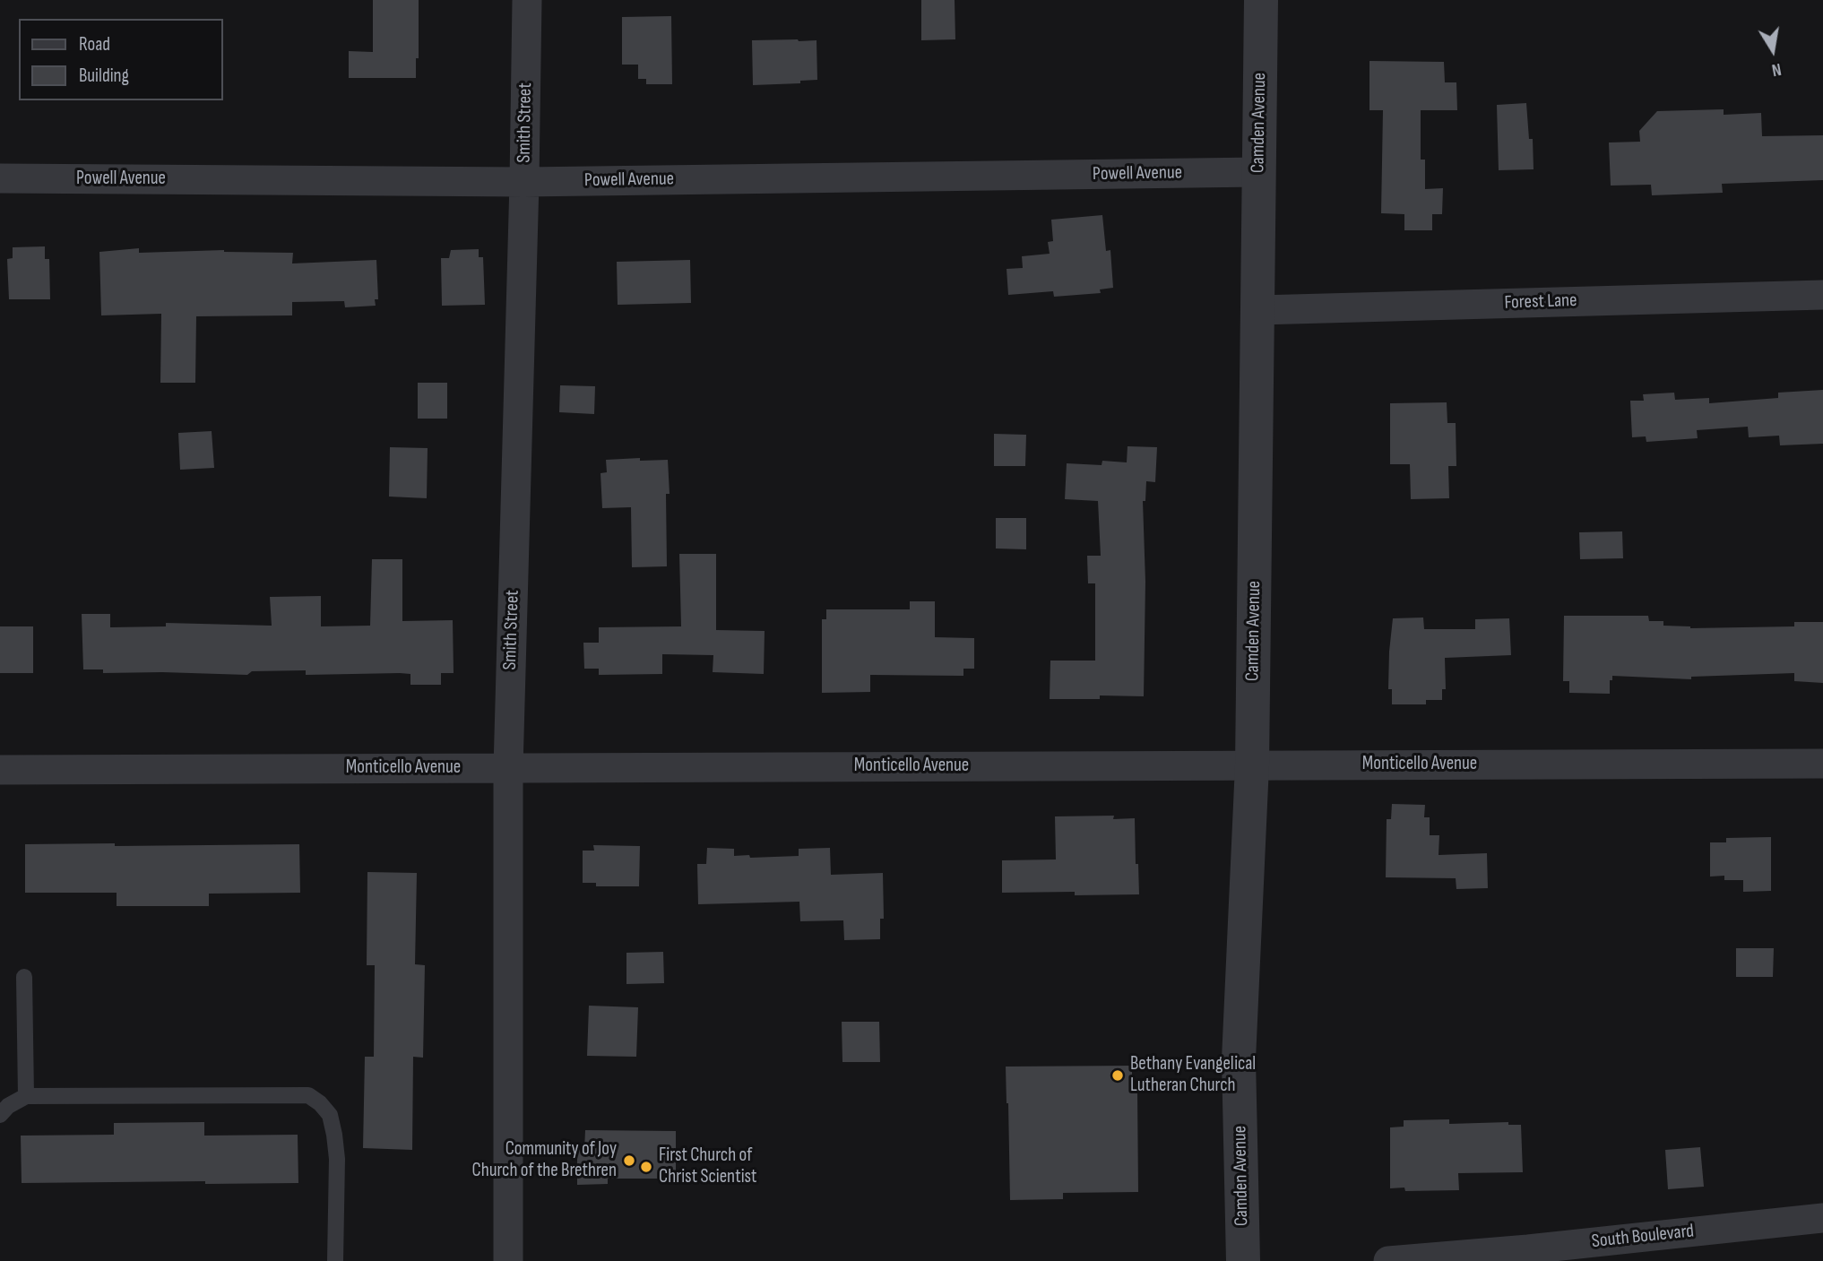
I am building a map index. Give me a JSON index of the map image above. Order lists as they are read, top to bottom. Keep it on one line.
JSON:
{"streets":{"street":["Smith Street","Camden Avenue","Powell Avenue","Forest Lane","Monticello Avenue","South Boulevard"]},"crossings":[["Smith Street","Powell Avenue"],["Smith Street","Monticello Avenue"],["Camden Avenue","Powell Avenue"],["Camden Avenue","Forest Lane"],["Camden Avenue","Monticello Avenue"]],"places":["Bethany Evangelical Lutheran Church","Community of Joy Church of the Brethren","First Church of Christ Scientist"],"legend":["Road","Building"],"north":"bottom"}
